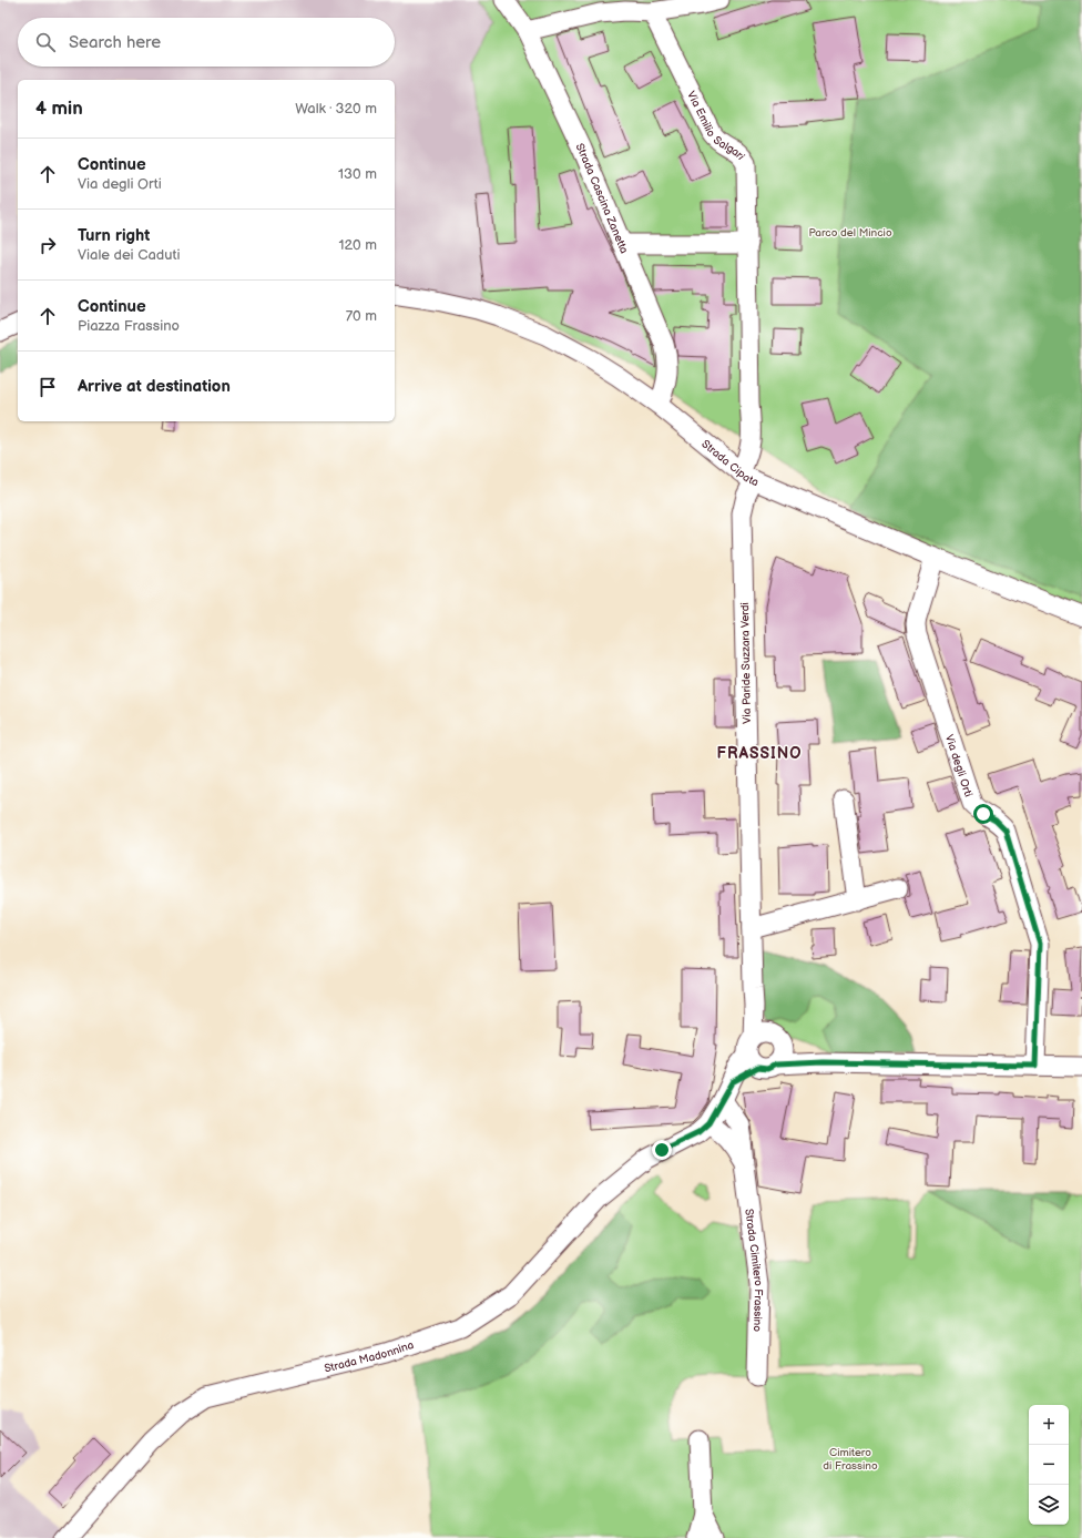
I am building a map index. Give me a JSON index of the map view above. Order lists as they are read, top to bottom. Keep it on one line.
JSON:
{"streets":{"street":["Via Emilio Salgari","Strada Cascina Zanetta","Strada Cipata","Via Paride Suzzara Verdi","Via degli Orti","Strada Cimitero Frassino","Strada Madonnina"]},"crossings":[["Via Emilio Salgari","Strada Cipata"],["Via Emilio Salgari","Via Paride Suzzara Verdi"],["Strada Cascina Zanetta","Strada Cipata"],["Strada Cipata","Via Paride Suzzara Verdi"],["Strada Cipata","Via degli Orti"],["Strada Cimitero Frassino","Strada Madonnina"]],"districts":["FRASSINO"],"parks":["Parco del Mincio","Cimitero di Frassino"],"page":{"search":"Search here","heading":["4 min","Walk · 320 m"],"list":[["Continue","Via degli Orti","130 m"],["Turn right","Viale dei Caduti","120 m"],["Continue","Piazza Frassino","70 m"],"Arrive at destination"],"map_buttons":["+","−"]}}
